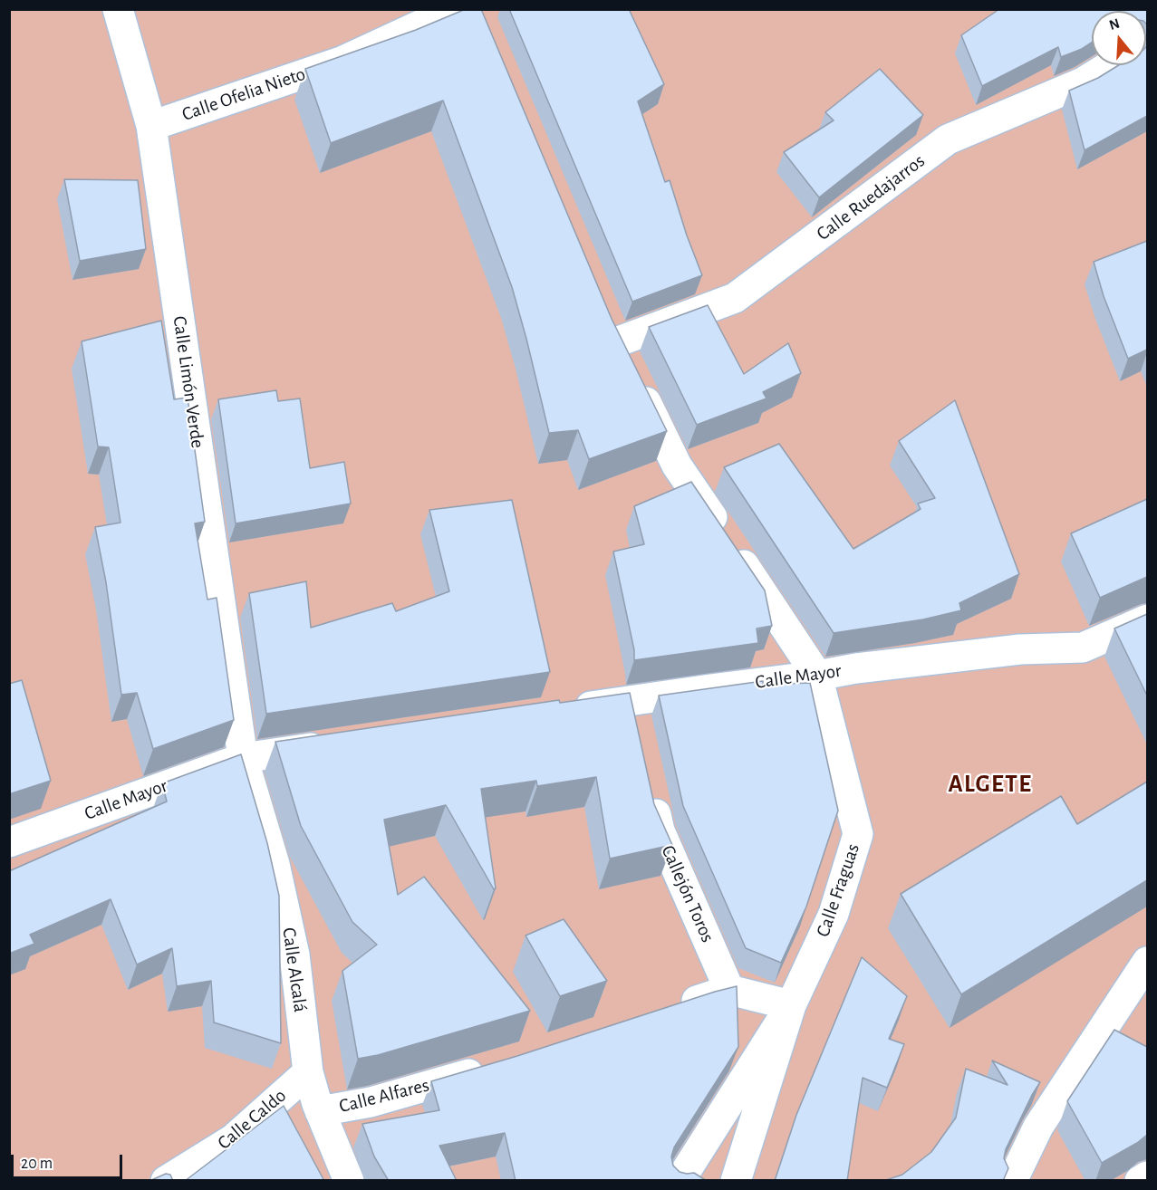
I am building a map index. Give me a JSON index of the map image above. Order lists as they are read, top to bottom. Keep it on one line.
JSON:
{"streets":{"street":["Calle Ofelia Nieto","Calle Ruedajarros","Calle Limón Verde","Calle Mayor","Calle Fraguas","Callejón Toros","Calle Alcalá","Calle Alfares","Calle Caldo"]},"crossings":[["Calle Ofelia Nieto","Calle Limón Verde"],["Calle Ruedajarros","Calle Fraguas"],["Calle Limón Verde","Calle Mayor"],["Calle Limón Verde","Calle Alcalá"],["Calle Mayor","Calle Fraguas"],["Calle Mayor","Calle Alcalá"],["Calle Alcalá","Calle Alfares"],["Calle Alcalá","Calle Caldo"]],"districts":["ALGETE"],"scale_bar":"20 m","north":"top"}
